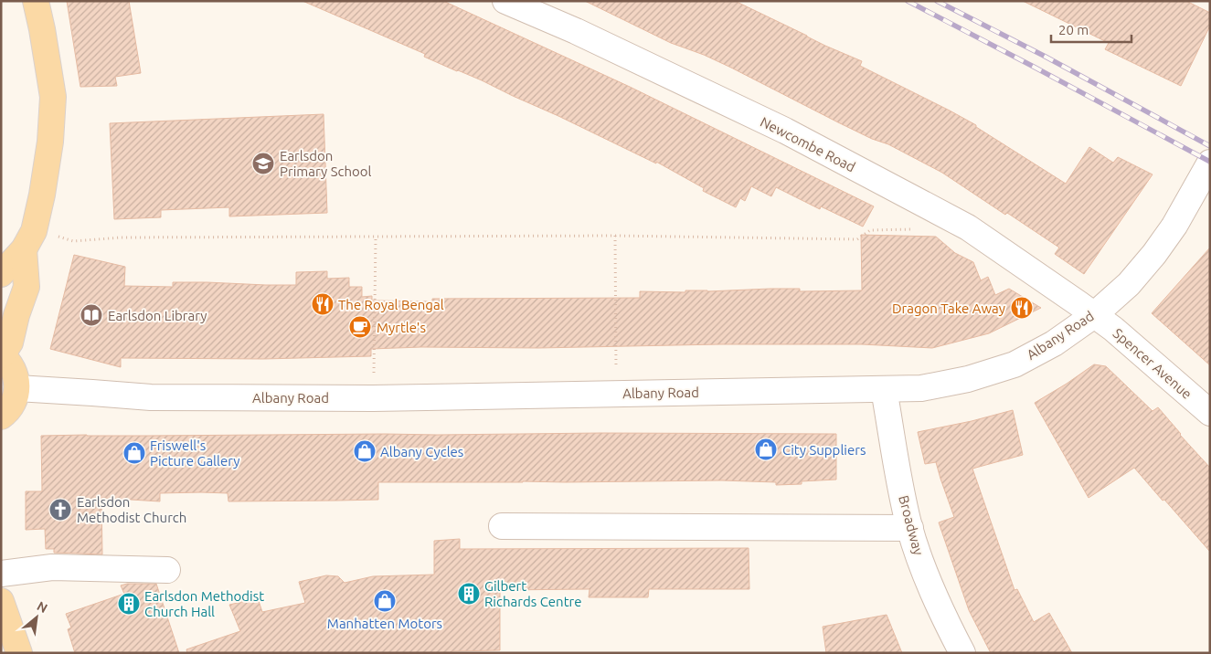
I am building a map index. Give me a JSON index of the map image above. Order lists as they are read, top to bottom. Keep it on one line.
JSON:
{"streets":{"street":["Newcombe Road","Albany Road","Spencer Avenue","Broadway"]},"crossings":[["Newcombe Road","Albany Road"],["Newcombe Road","Spencer Avenue"],["Albany Road","Spencer Avenue"],["Albany Road","Broadway"]],"places":{"school or university":["Earlsdon Primary School"],"restaurant":["The Royal Bengal","Dragon Take Away"],"library":["Earlsdon Library"],"cafe":["Myrtle's"],"shop":["City Suppliers","Albany Cycles","Friswell's Picture Gallery","Manhatten Motors"],"church":["Earlsdon Methodist Church"],"building":["Gilbert Richards Centre","Earlsdon Methodist Church Hall"]},"scale_bar":"20 m","north":"top right"}
